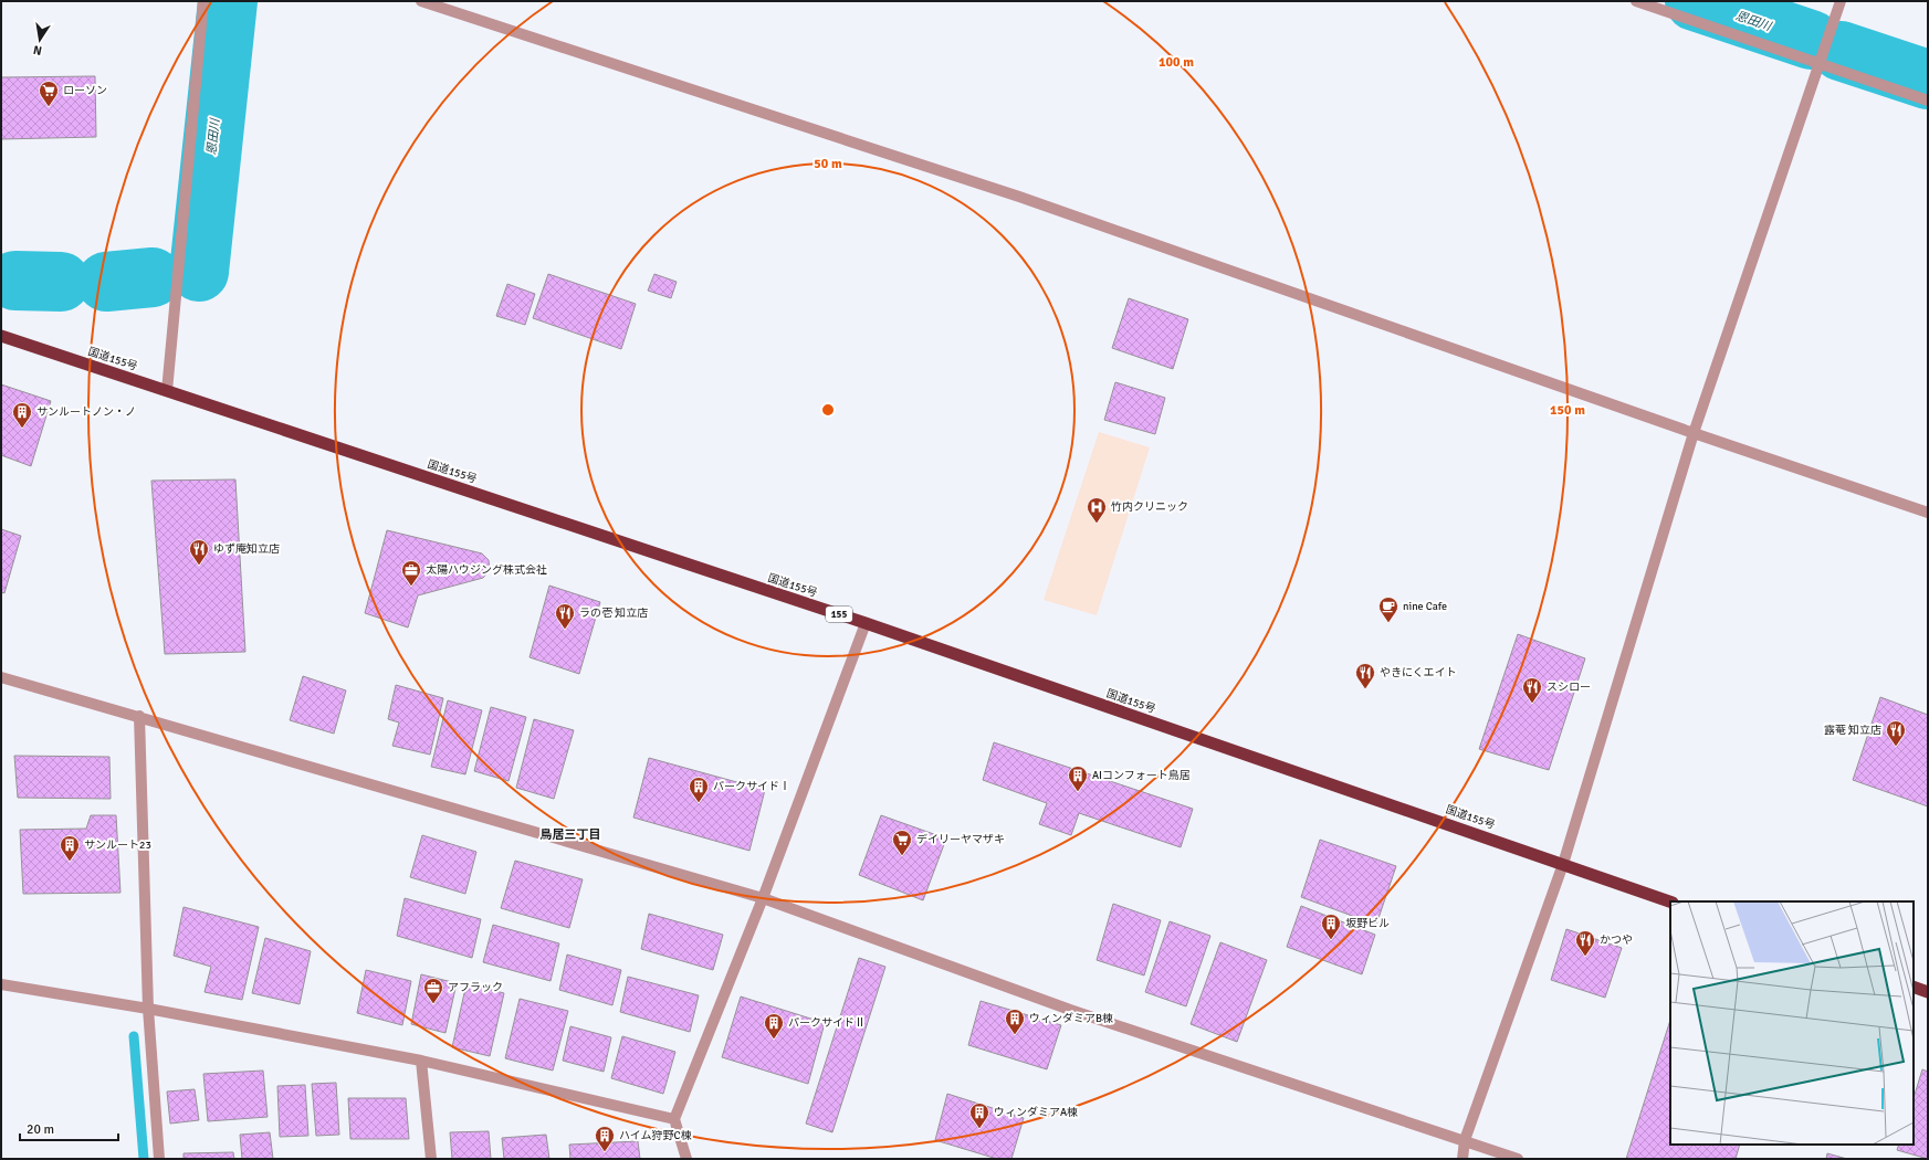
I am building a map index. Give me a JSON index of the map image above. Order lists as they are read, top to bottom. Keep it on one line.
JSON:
{"streets":{"highway":["国道155号","155"]},"districts":["鳥居三丁目"],"water":["恩田川"],"places":{"supermarket":["ローソン","デイリーヤマザキ"],"building":["サンルートノン・ノ","AIコンフォート鳥居","パークサイドⅠ","サンルート23","坂野ビル","ウィンダミアB棟","パークサイドⅡ","ウィンダミアA棟","ハイム狩野C棟"],"hospital":["竹内クリニック"],"restaurant":["ゆず庵知立店","ラの壱 知立店","やきにくエイト","スシロー","露菴 知立店","かつや"],"office":["太陽ハウジング株式会社","アフラック"],"cafe":["nine Cafe"]},"scale_bar":"20 m","north":"bottom","rings":["100 m","50 m","150 m"]}
